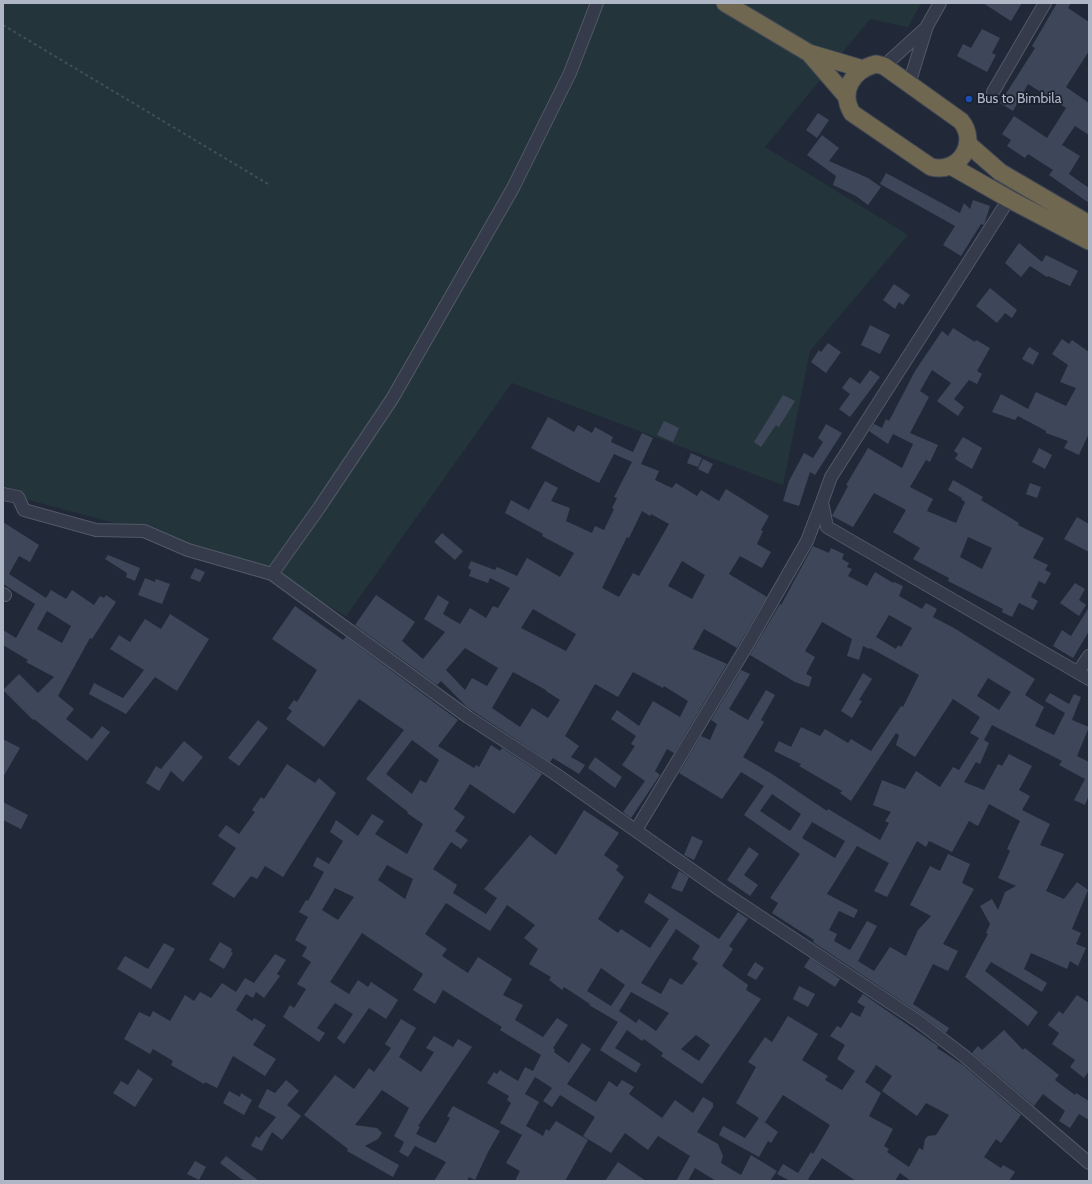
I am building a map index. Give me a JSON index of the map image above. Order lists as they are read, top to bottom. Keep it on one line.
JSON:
{"places":["Bus to Bimbila"]}
